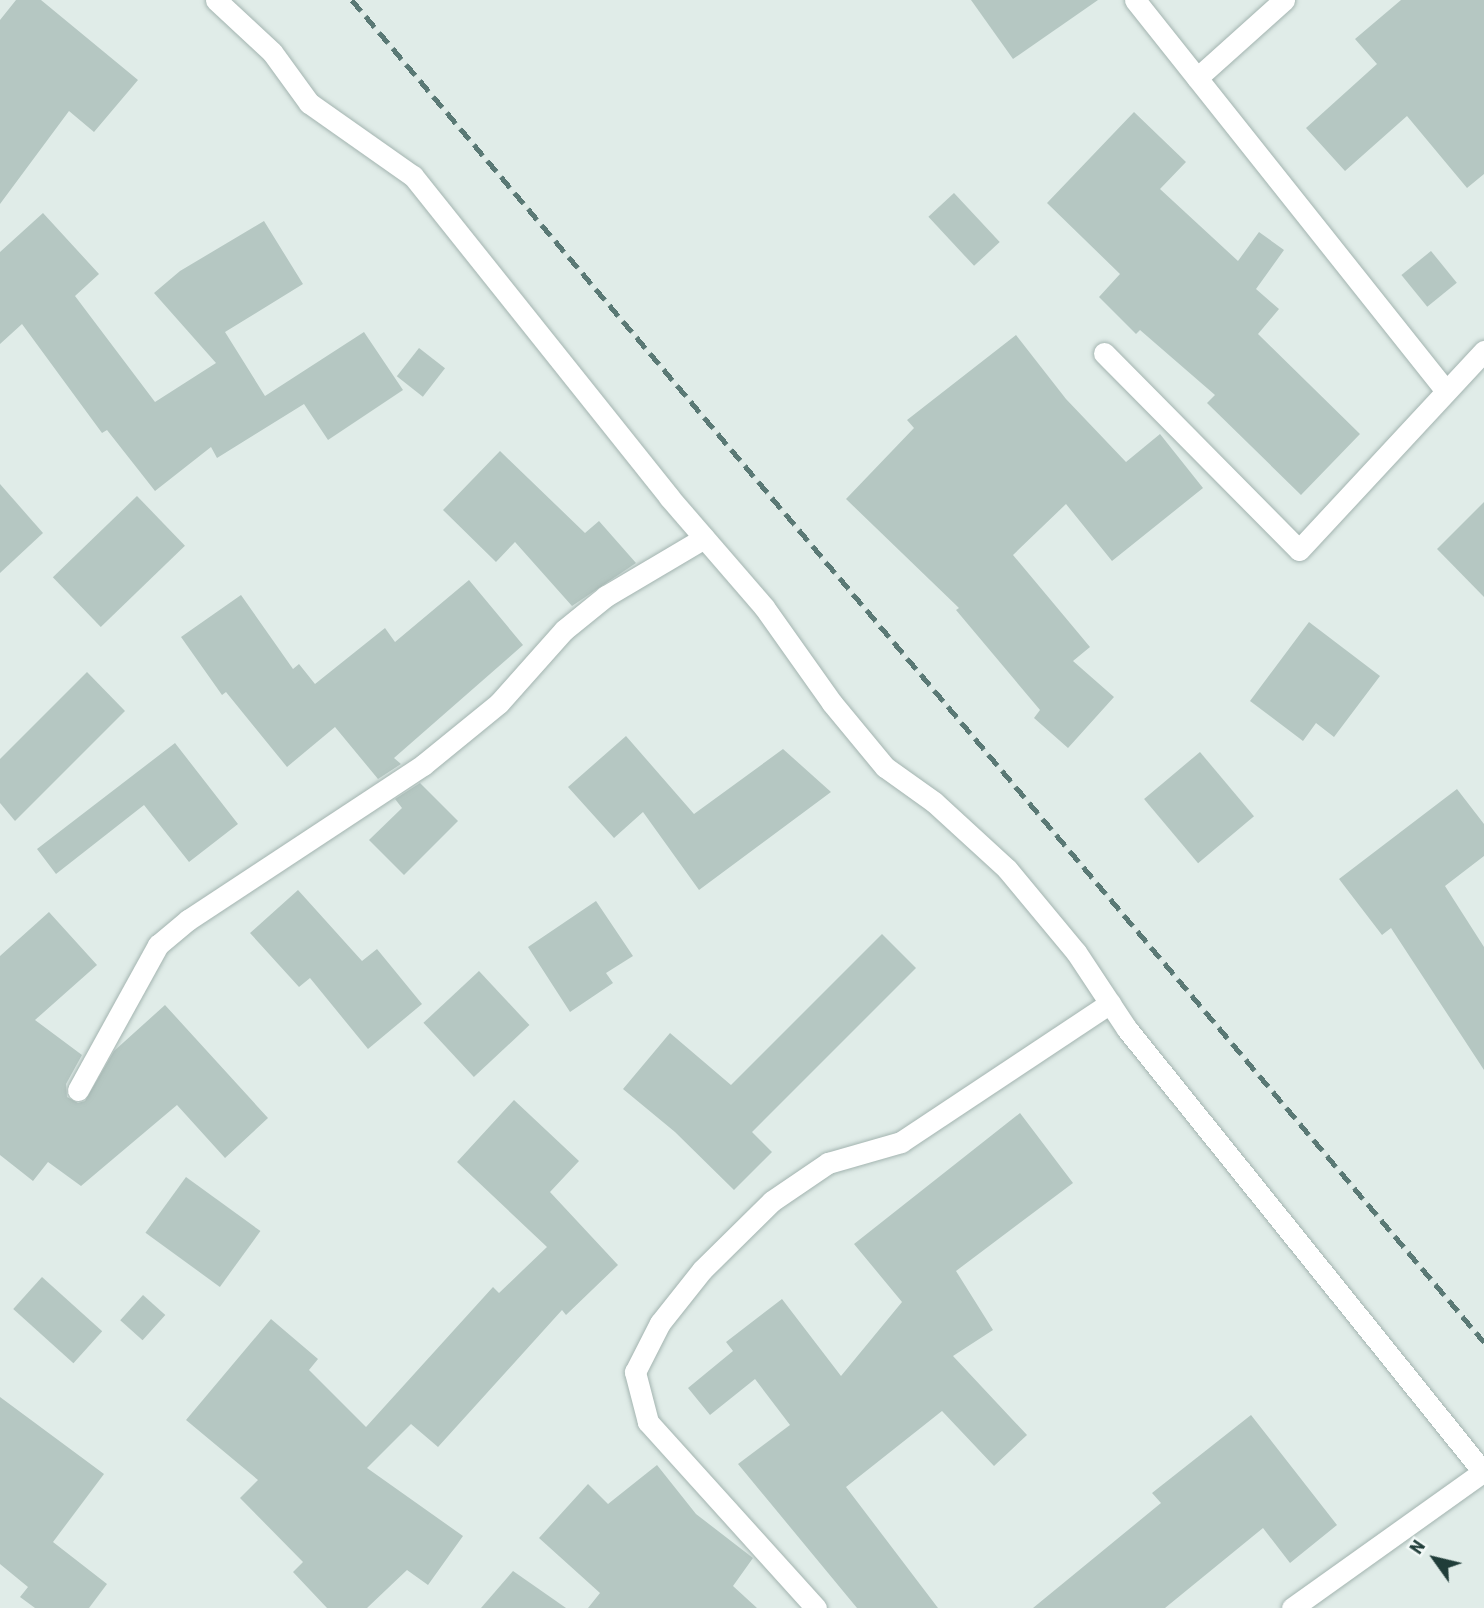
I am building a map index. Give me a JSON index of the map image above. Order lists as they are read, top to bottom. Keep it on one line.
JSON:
{"north":"top left"}
